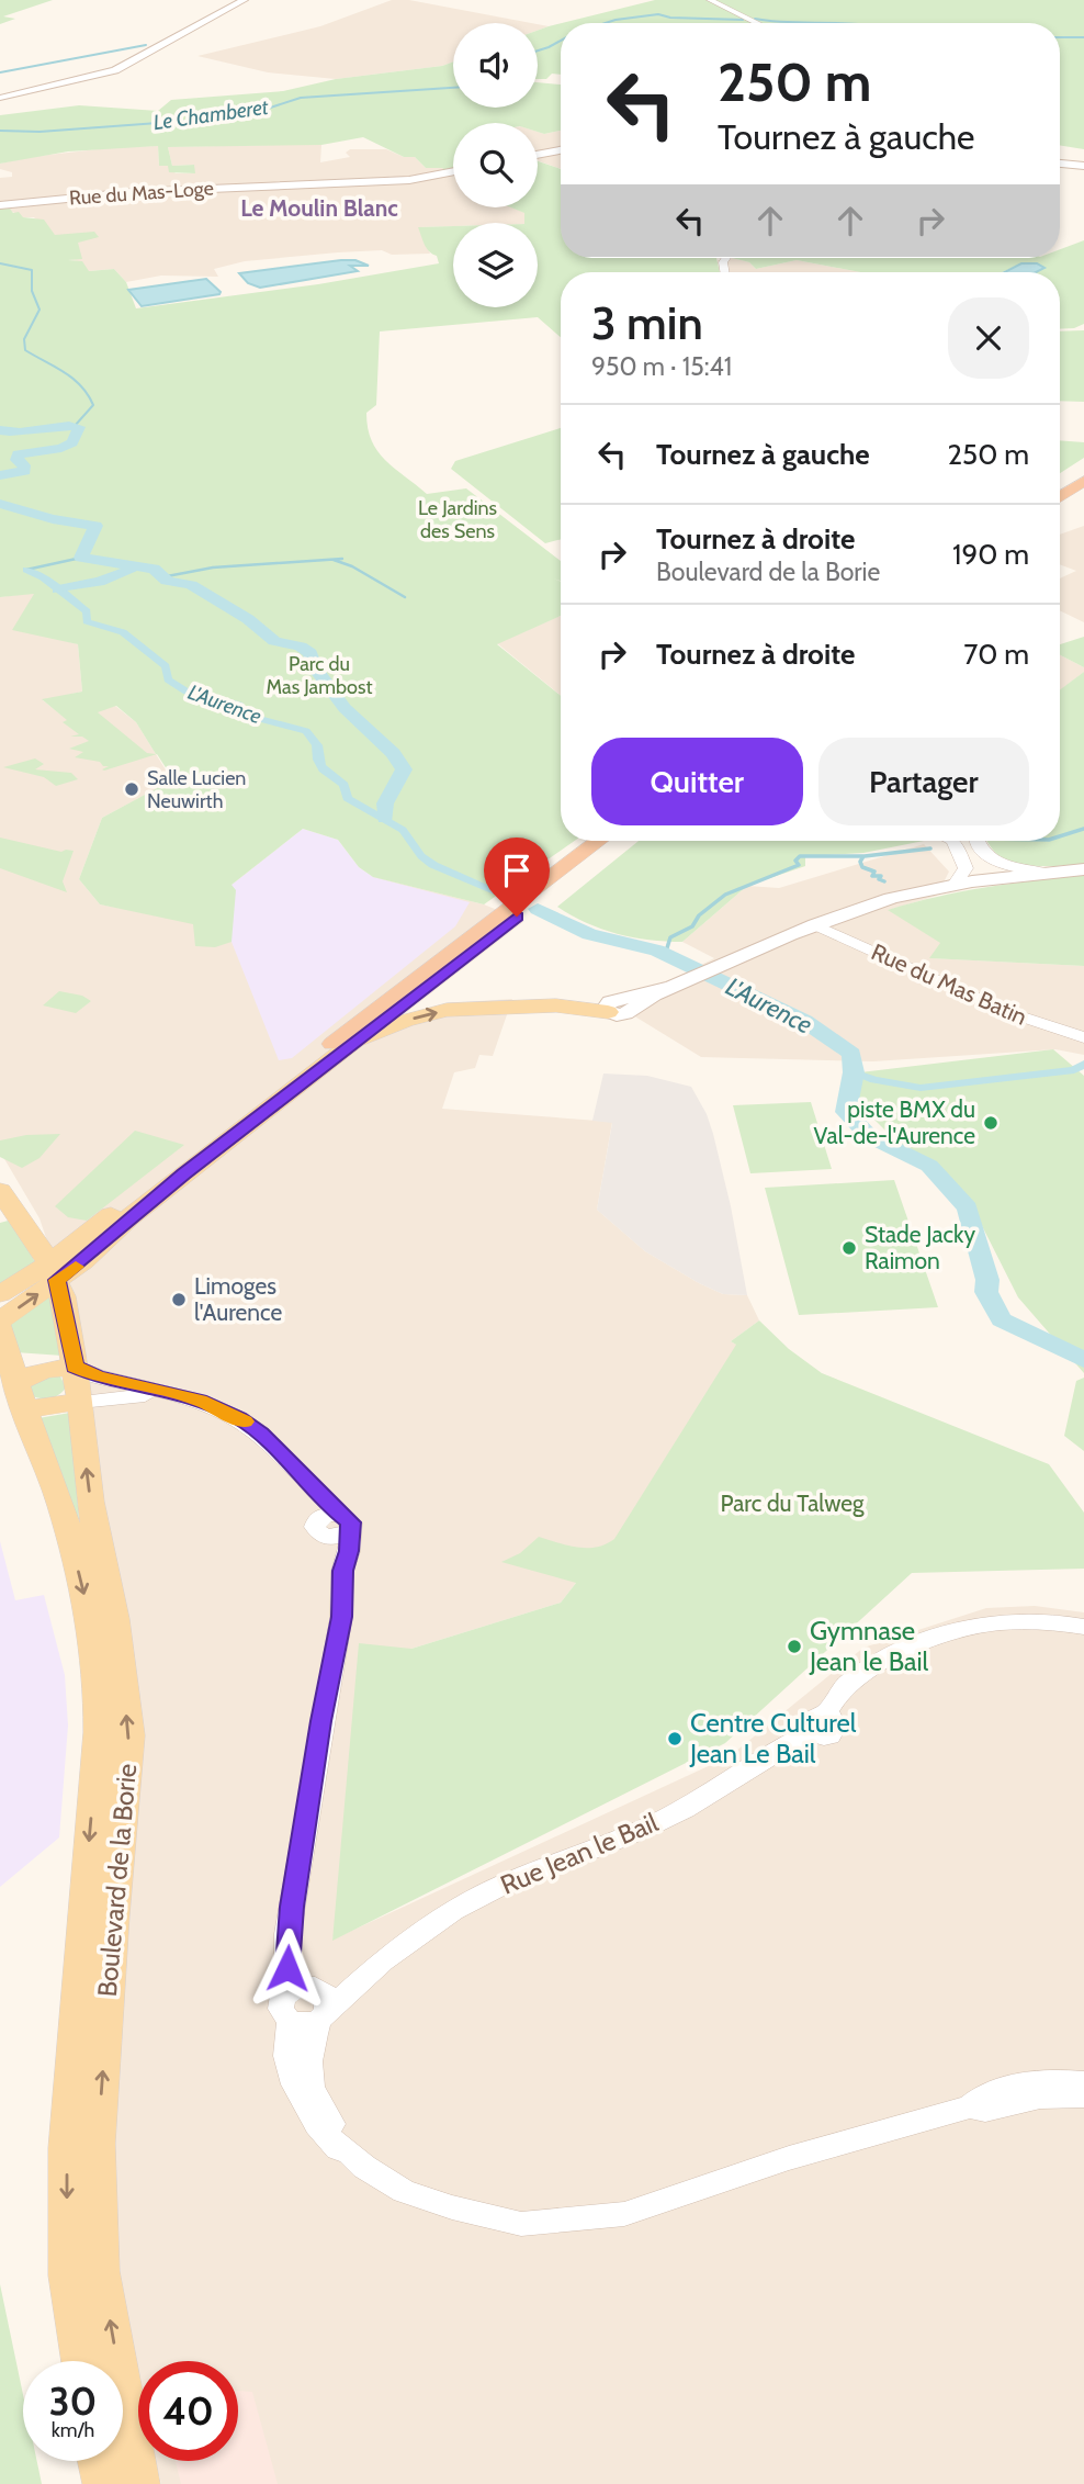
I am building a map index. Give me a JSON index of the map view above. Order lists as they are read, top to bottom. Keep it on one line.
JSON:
{"streets":{"main road":["Rue du Mas-Loge","Boulevard de la Borie"],"street":["Rue du Mas Batin","Rue Jean le Bail"]},"districts":["Le Moulin Blanc"],"water":["Le Chamberet","L'Aurence"],"parks":["Le Jardins des Sens","Parc du Mas Jambost","Parc du Talweg"],"places":["Salle Lucien Neuwirth","piste BMX du Val-de-l'Aurence","Stade Jacky Raimon","Limoges l'Aurence","Gymnase Jean le Bail","Centre Culturel Jean Le Bail"],"page":{"turn":["250 m","Tournez à gauche"],"heading":["3 min","950 m · 15:41"],"list":[{"name":"Tournez à gauche","value":"250 m"},{"name":"Tournez à droite","note":"Boulevard de la Borie","value":"190 m"},{"name":"Tournez à droite","value":"70 m"}],"buttons":["Quitter","Partager"],"speed":"30 km/h","limit":"40"}}
